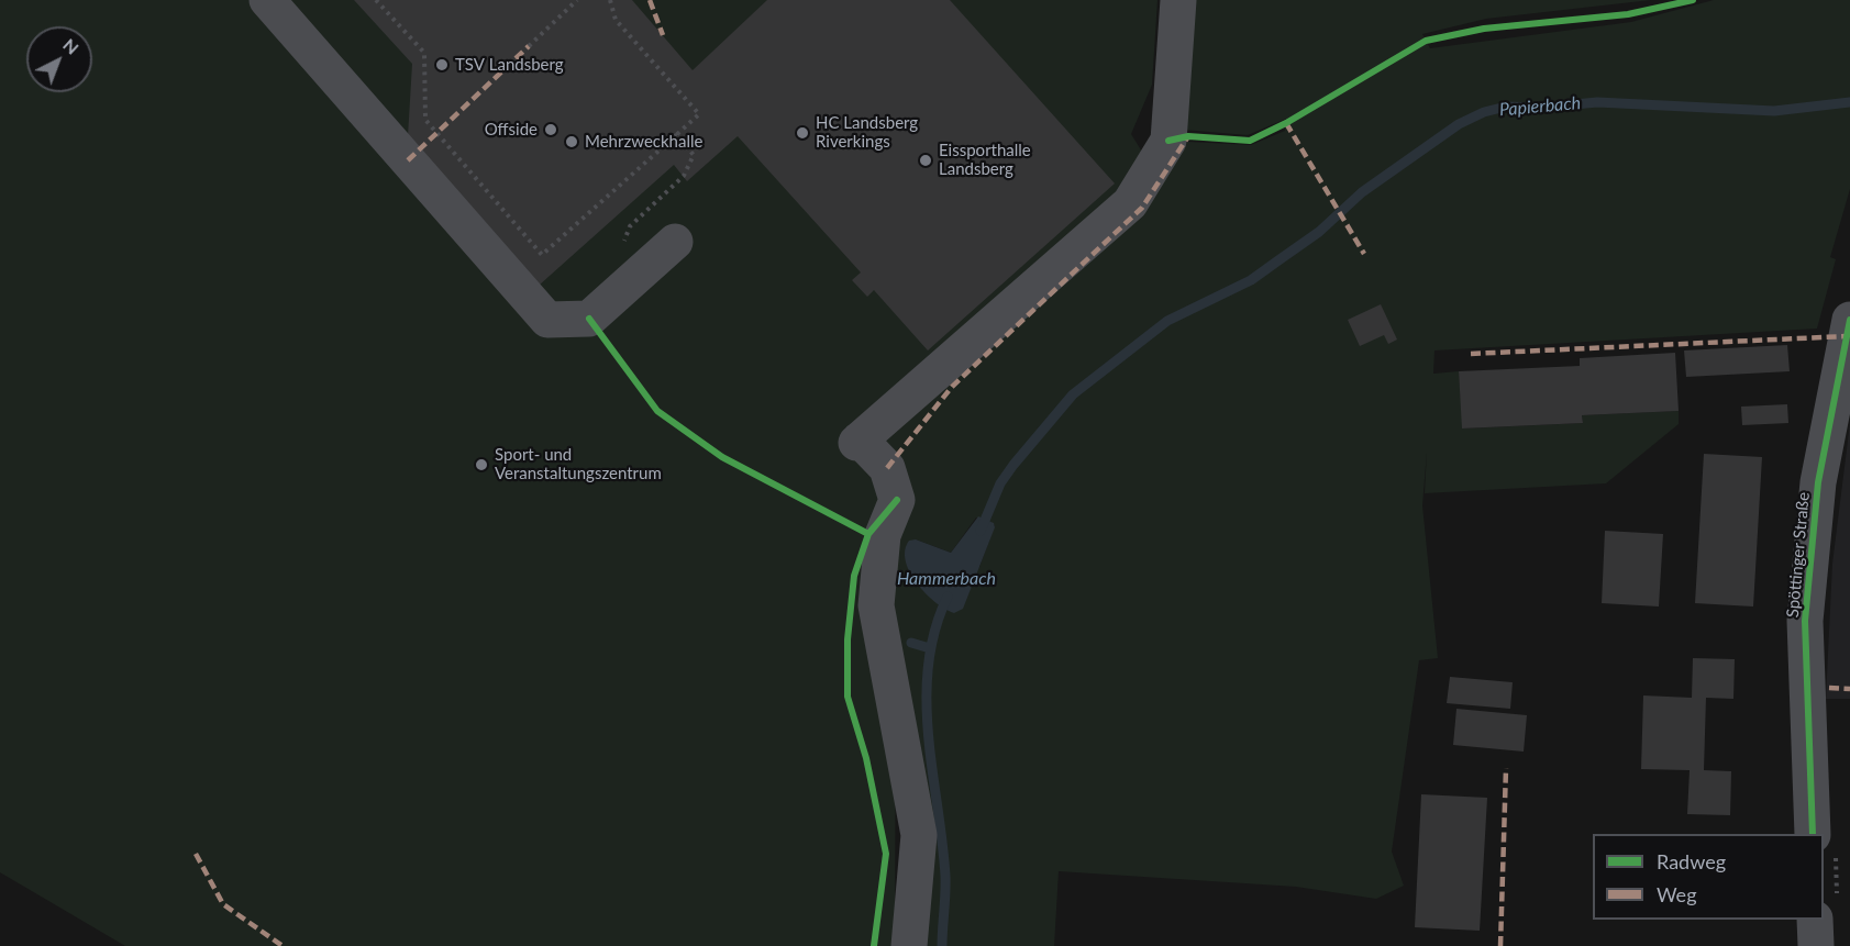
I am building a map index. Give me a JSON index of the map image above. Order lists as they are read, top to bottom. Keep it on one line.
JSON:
{"streets":{"street":["Spöttinger Straße"]},"water":["Papierbach","Hammerbach"],"places":["TSV Landsberg","Offside","HC Landsberg Riverkings","Mehrzweckhalle","Eissporthalle Landsberg","Sport- und Veranstaltungszentrum"],"legend":["Radweg","Weg"],"north":"top right"}
